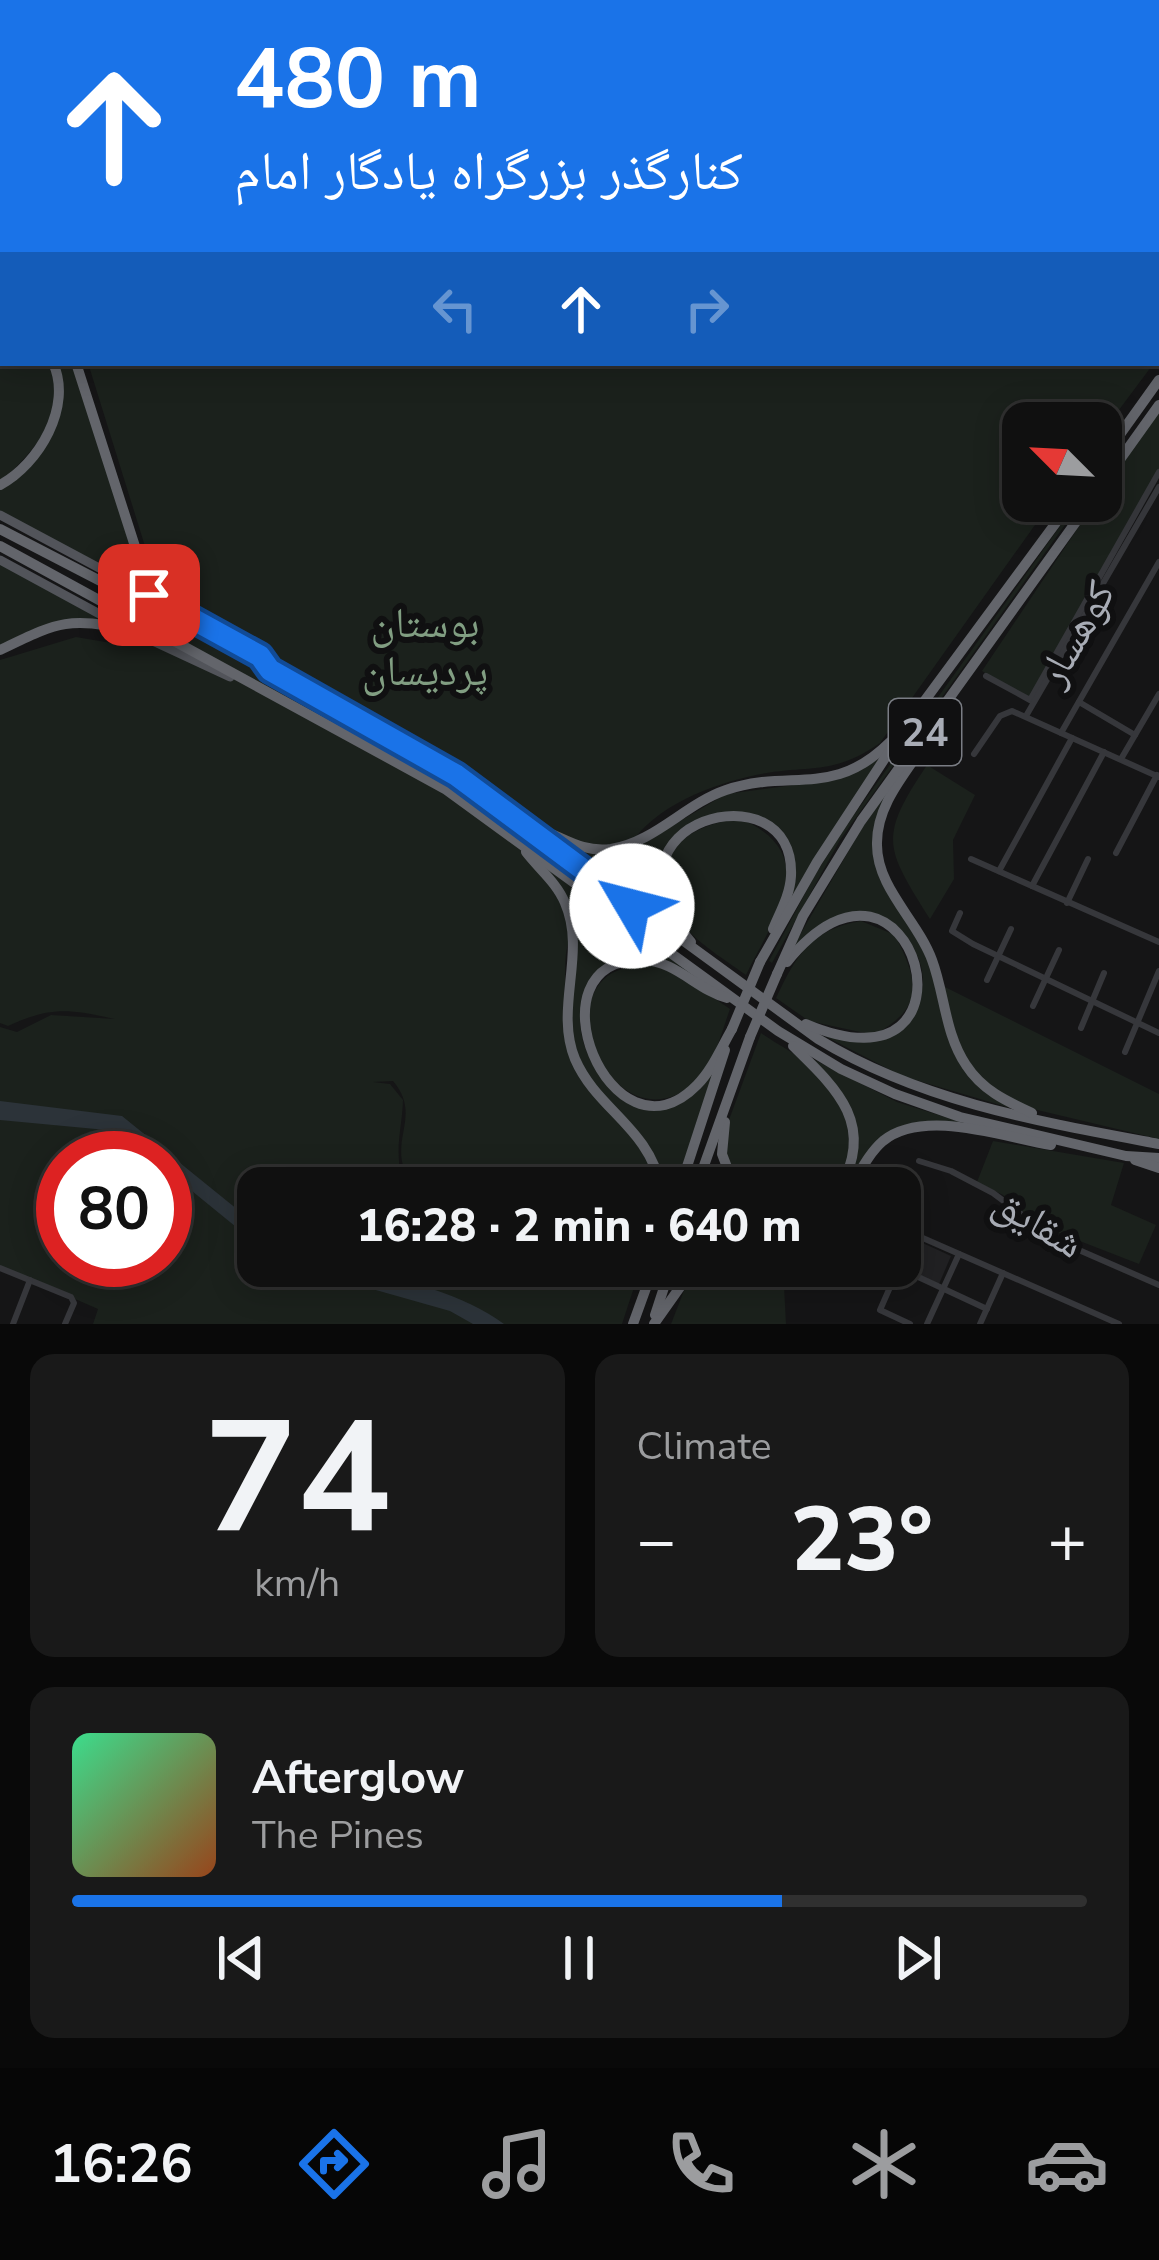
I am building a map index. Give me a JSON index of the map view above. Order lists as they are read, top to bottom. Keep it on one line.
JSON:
{"streets":{"highway":["24"],"street":["کوهسار","شقایق"]},"parks":["بوستان پردیسان"],"north":"top left","page":{"turn":["480 m","کنارگذر بزرگراه یادگار امام"],"limit":"80","trip":"16:28 · 2 min · 640 m","tile":[["74","km/h"],"Climate"],"heat":["−","23°","+"],"song":["Afterglow","The Pines"],"tabs":"16:26"}}
